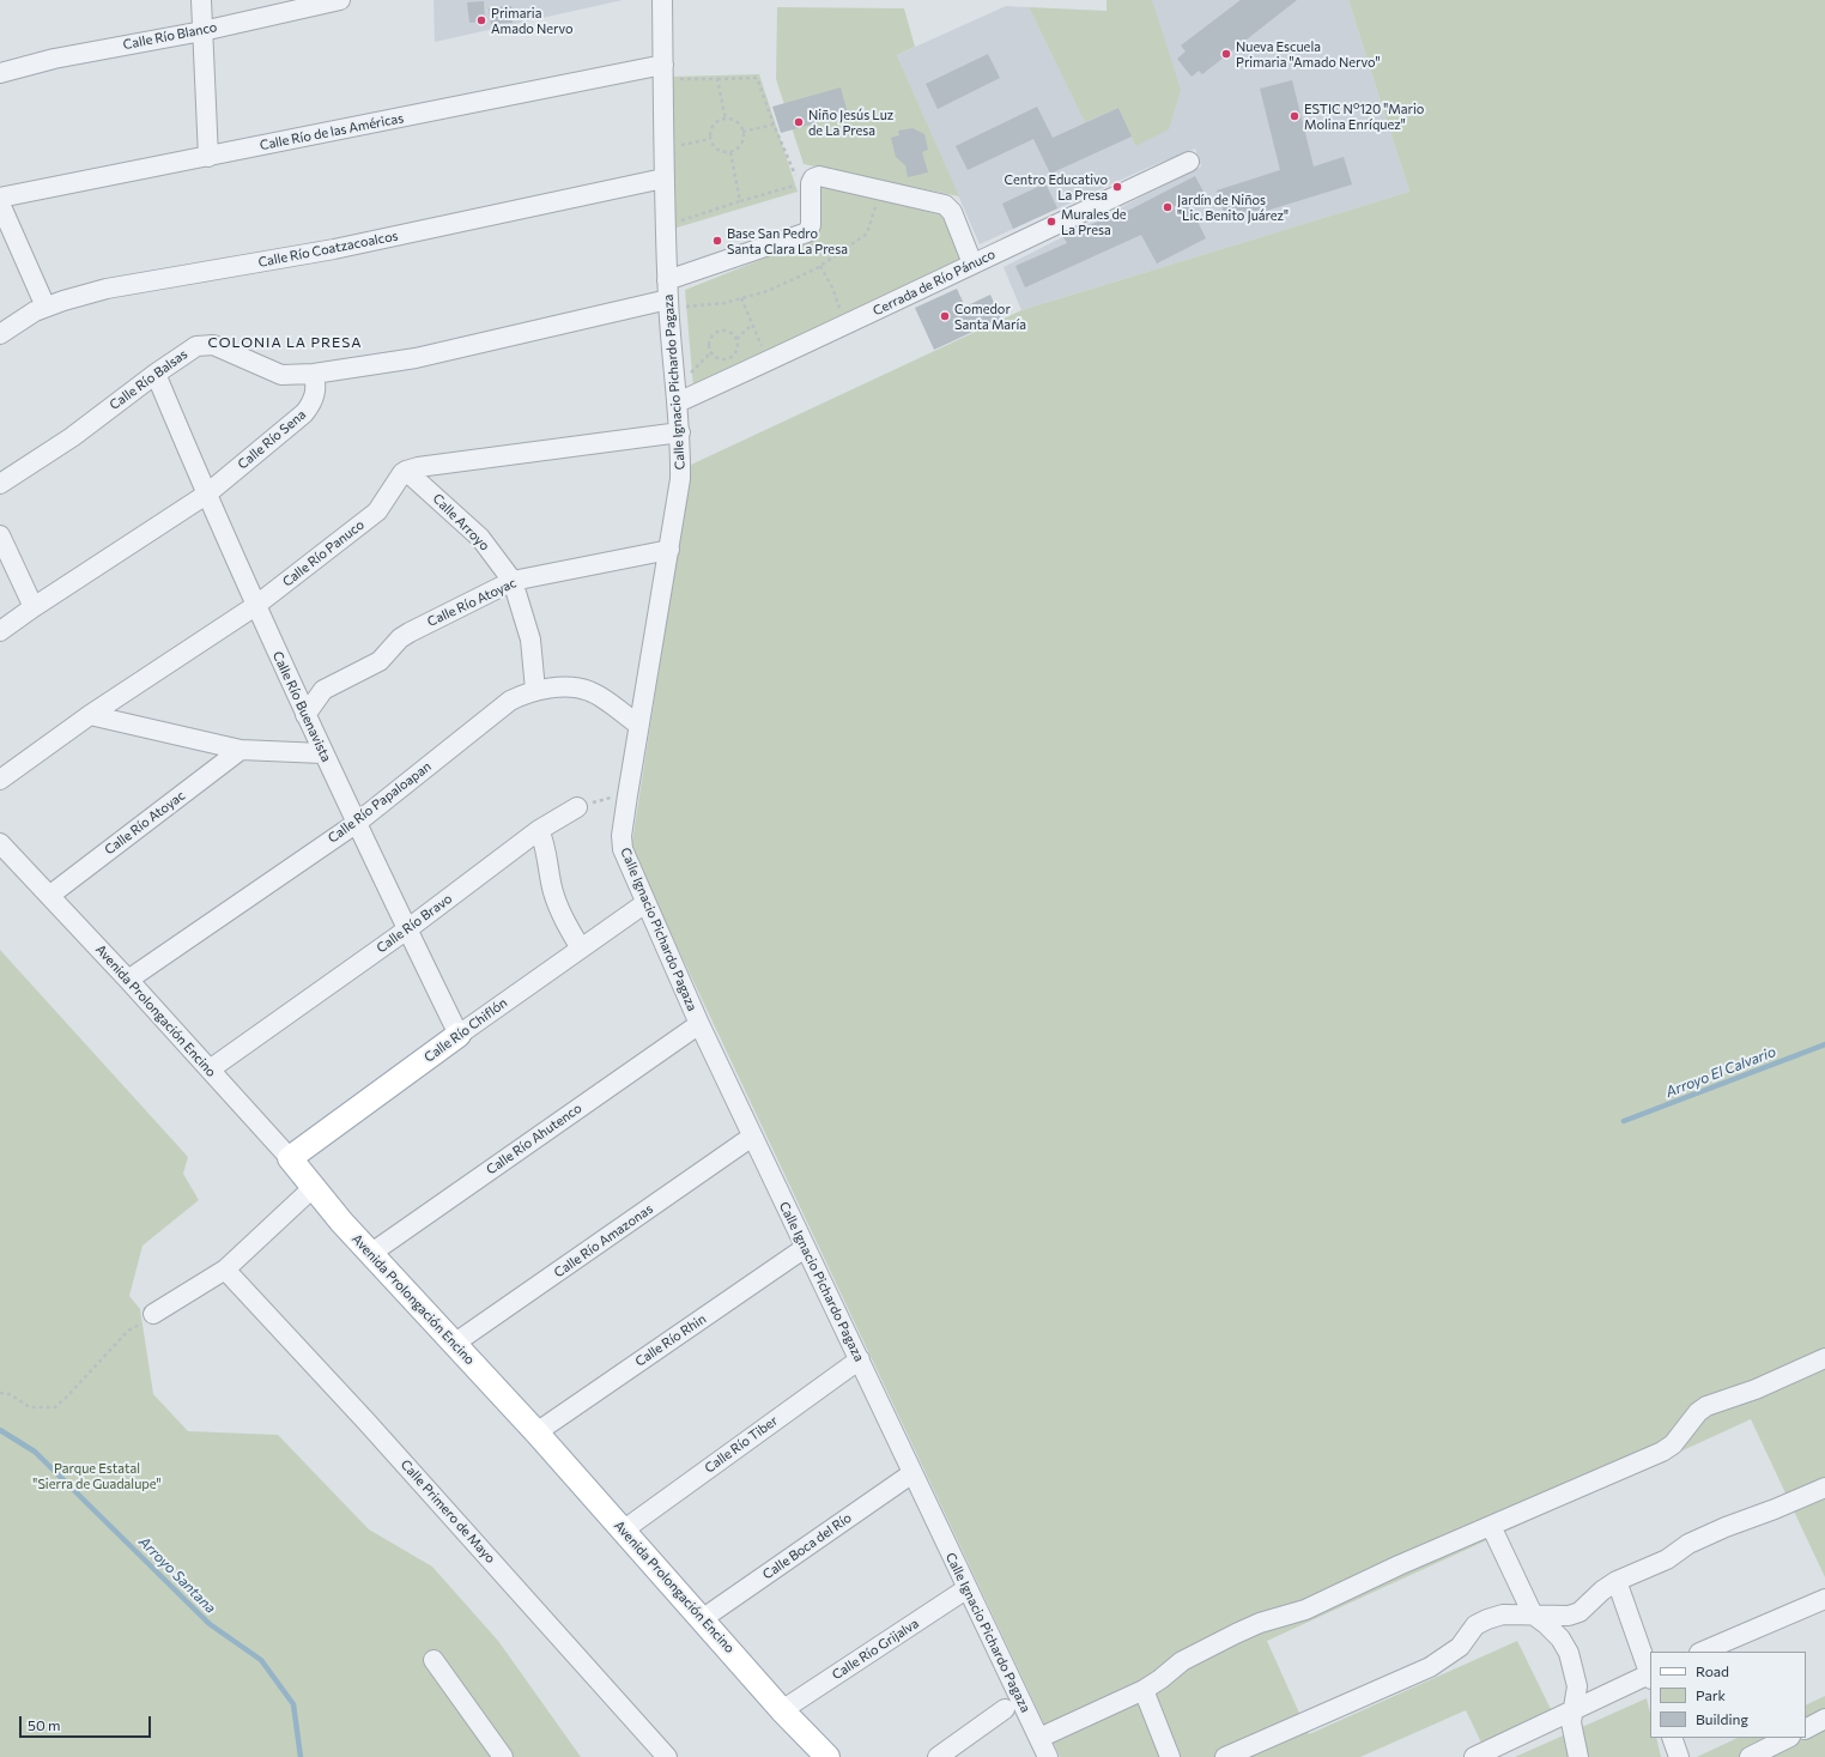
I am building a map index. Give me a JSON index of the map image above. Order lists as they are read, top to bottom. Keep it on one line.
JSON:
{"streets":{"main road":["Avenida Prolongación Encino","Calle Río Chiflón"],"street":["Calle Río Blanco","Calle Río de las Américas","Calle Río Coatzacoalcos","Cerrada de Río Pánuco","Calle Río Balsas","Calle Ignacio Pichardo Pagaza","Calle Río Sena","Calle Arroyo","Calle Río Panuco","Calle Río Atoyac","Calle Río Buenavista","Calle Río Papaloapan","Calle Río Bravo","Calle Río Ahutenco","Calle Río Amazonas","Calle Río Rhin","Calle Río Tiber","Calle Primero de Mayo","Calle Boca del Río","Calle Río Grijalva"]},"crossings":[["Calle Río de las Américas","Calle Ignacio Pichardo Pagaza"],["Calle Río Coatzacoalcos","Calle Ignacio Pichardo Pagaza"],["Cerrada de Río Pánuco","Calle Ignacio Pichardo Pagaza"],["Calle Río Balsas","Calle Río Sena"],["Calle Río Balsas","Calle Río Buenavista"],["Calle Ignacio Pichardo Pagaza","Calle Río Atoyac"],["Calle Ignacio Pichardo Pagaza","Calle Río Papaloapan"],["Calle Ignacio Pichardo Pagaza","Calle Río Chiflón"],["Calle Ignacio Pichardo Pagaza","Calle Río Ahutenco"],["Calle Ignacio Pichardo Pagaza","Calle Río Amazonas"],["Calle Ignacio Pichardo Pagaza","Calle Río Rhin"],["Calle Ignacio Pichardo Pagaza","Calle Río Tiber"],["Calle Ignacio Pichardo Pagaza","Calle Boca del Río"],["Calle Ignacio Pichardo Pagaza","Calle Río Grijalva"],["Calle Río Sena","Calle Río Buenavista"],["Calle Arroyo","Calle Río Panuco"],["Calle Arroyo","Calle Río Atoyac"],["Calle Arroyo","Calle Río Papaloapan"],["Calle Río Panuco","Calle Río Buenavista"],["Calle Río Atoyac","Calle Río Buenavista"],["Calle Río Atoyac","Avenida Prolongación Encino"],["Calle Río Buenavista","Calle Río Papaloapan"],["Calle Río Buenavista","Calle Río Bravo"],["Calle Río Buenavista","Calle Río Chiflón"],["Calle Río Papaloapan","Avenida Prolongación Encino"],["Calle Río Bravo","Avenida Prolongación Encino"],["Avenida Prolongación Encino","Calle Río Chiflón"],["Avenida Prolongación Encino","Calle Río Ahutenco"],["Avenida Prolongación Encino","Calle Río Amazonas"],["Avenida Prolongación Encino","Calle Río Rhin"],["Avenida Prolongación Encino","Calle Río Tiber"],["Avenida Prolongación Encino","Calle Boca del Río"],["Avenida Prolongación Encino","Calle Río Grijalva"]],"districts":["COLONIA LA PRESA"],"water":["Arroyo El Calvario","Arroyo Santana"],"parks":["Parque Estatal \"Sierra de Guadalupe\""],"places":["Primaria Amado Nervo","Nueva Escuela Primaria \"Amado Nervo\"","ESTIC N°120 \"Mario Molina Enríquez\"","Niño Jesús Luz de La Presa","Centro Educativo La Presa","Jardín de Niños \"Lic. Benito Juárez\"","Murales de La Presa","Base San Pedro Santa Clara La Presa","Comedor Santa María"],"legend":["Road","Park","Building"],"scale_bar":"50 m"}
